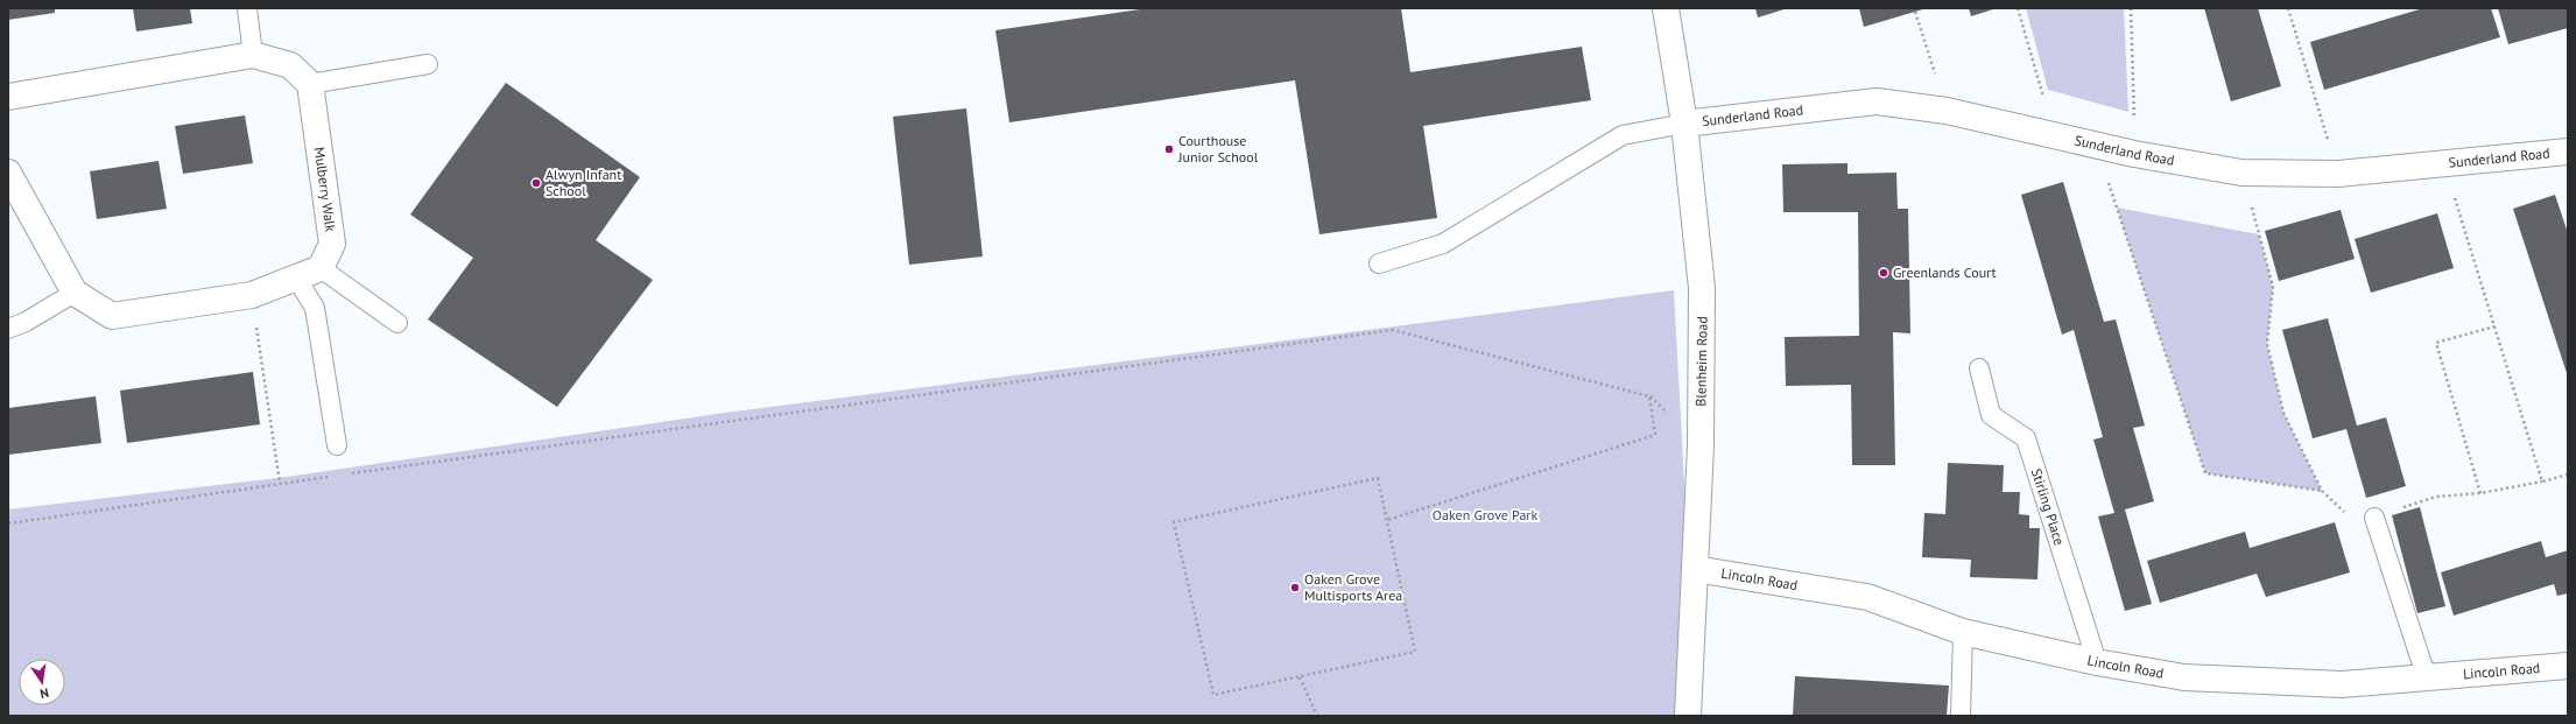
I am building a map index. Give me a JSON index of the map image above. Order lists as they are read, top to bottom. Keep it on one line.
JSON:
{"streets":{"street":["Sunderland Road","Mulberry Walk","Blenheim Road","Lincoln Road"],"lane":["Stirling Place"]},"crossings":[["Sunderland Road","Blenheim Road"],["Blenheim Road","Lincoln Road"],["Stirling Place","Lincoln Road"]],"parks":["Oaken Grove Park"],"places":["Courthouse Junior School","Alwyn Infant School","Greenlands Court","Oaken Grove Multisports Area"],"north":"bottom"}
